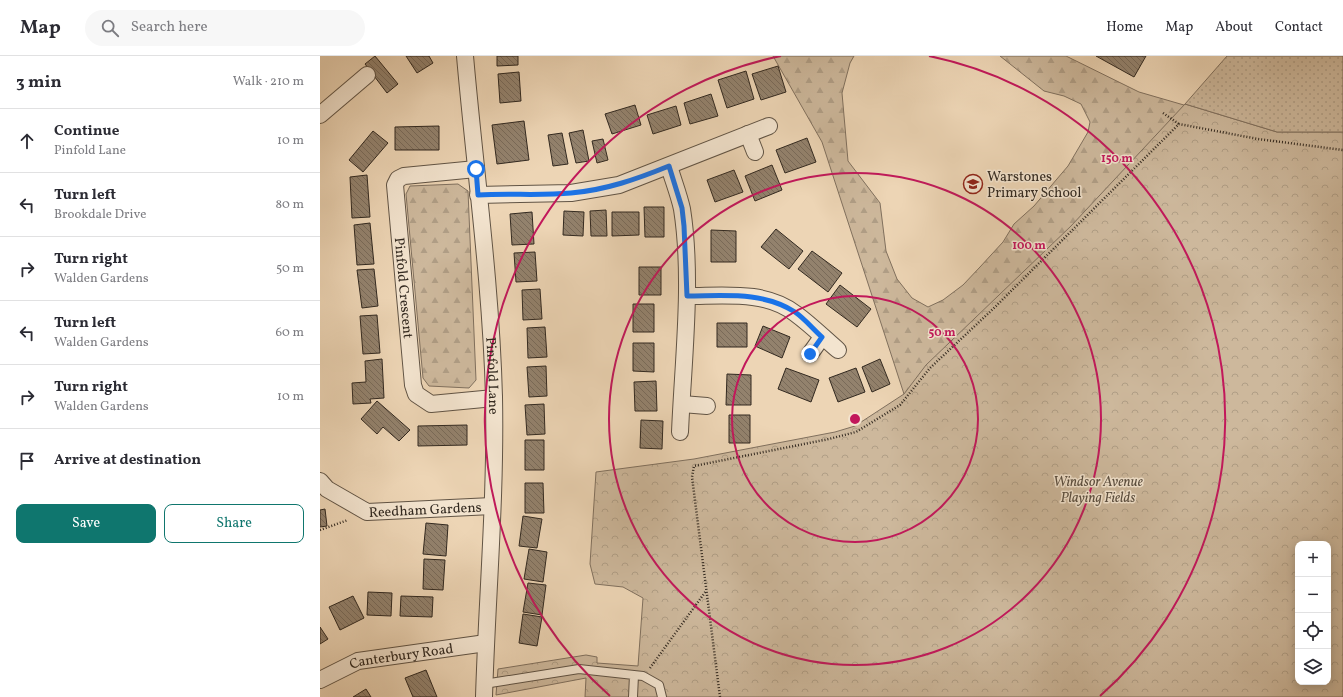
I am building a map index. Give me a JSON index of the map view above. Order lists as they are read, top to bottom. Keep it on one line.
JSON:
{"streets":{"street":["Pinfold Crescent","Pinfold Lane","Reedham Gardens","Canterbury Road"]},"crossings":[["Pinfold Crescent","Pinfold Lane"],["Pinfold Lane","Reedham Gardens"],["Pinfold Lane","Canterbury Road"]],"parks":["Windsor Avenue Playing Fields"],"places":{"school or university":["Warstones Primary School"]},"page":{"header":"Map","search":"Search here","nav":["Home","Map","About","Contact"],"heading":["3 min","Walk · 210 m"],"list":[["Continue","Pinfold Lane","10 m"],["Turn left","Brookdale Drive","80 m"],["Turn right","Walden Gardens","50 m"],["Turn left","Walden Gardens","60 m"],["Turn right","Walden Gardens","10 m"],"Arrive at destination"],"buttons":["Save","Share"],"map_buttons":["+","−"]},"rings":["150 m","100 m","50 m"]}
